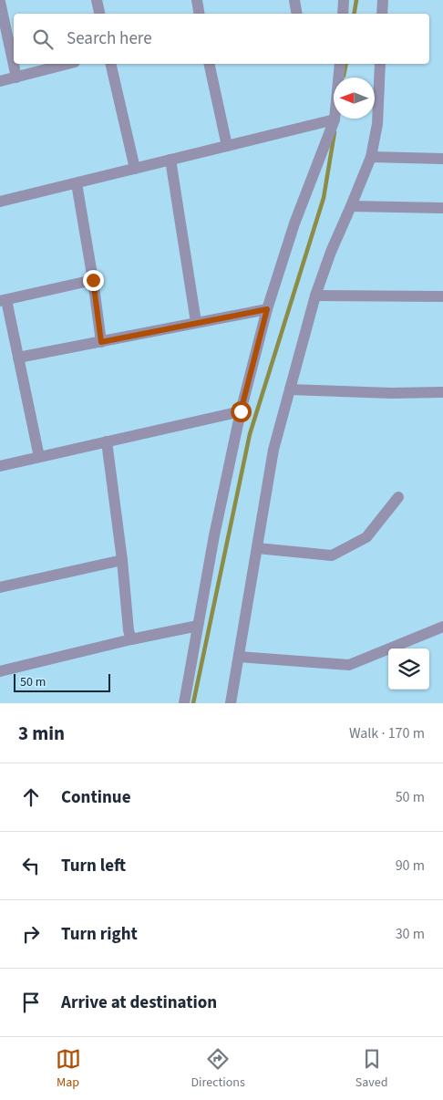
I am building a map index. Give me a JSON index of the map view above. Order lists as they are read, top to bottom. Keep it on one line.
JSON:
{"scale_bar":"50 m","north":"left","page":{"search":"Search here","scale":"50 m","heading":["3 min","Walk · 170 m"],"list":[["Continue","50 m"],["Turn left","90 m"],["Turn right","30 m"],"Arrive at destination"],"nav":["Map","Directions","Saved"]}}
